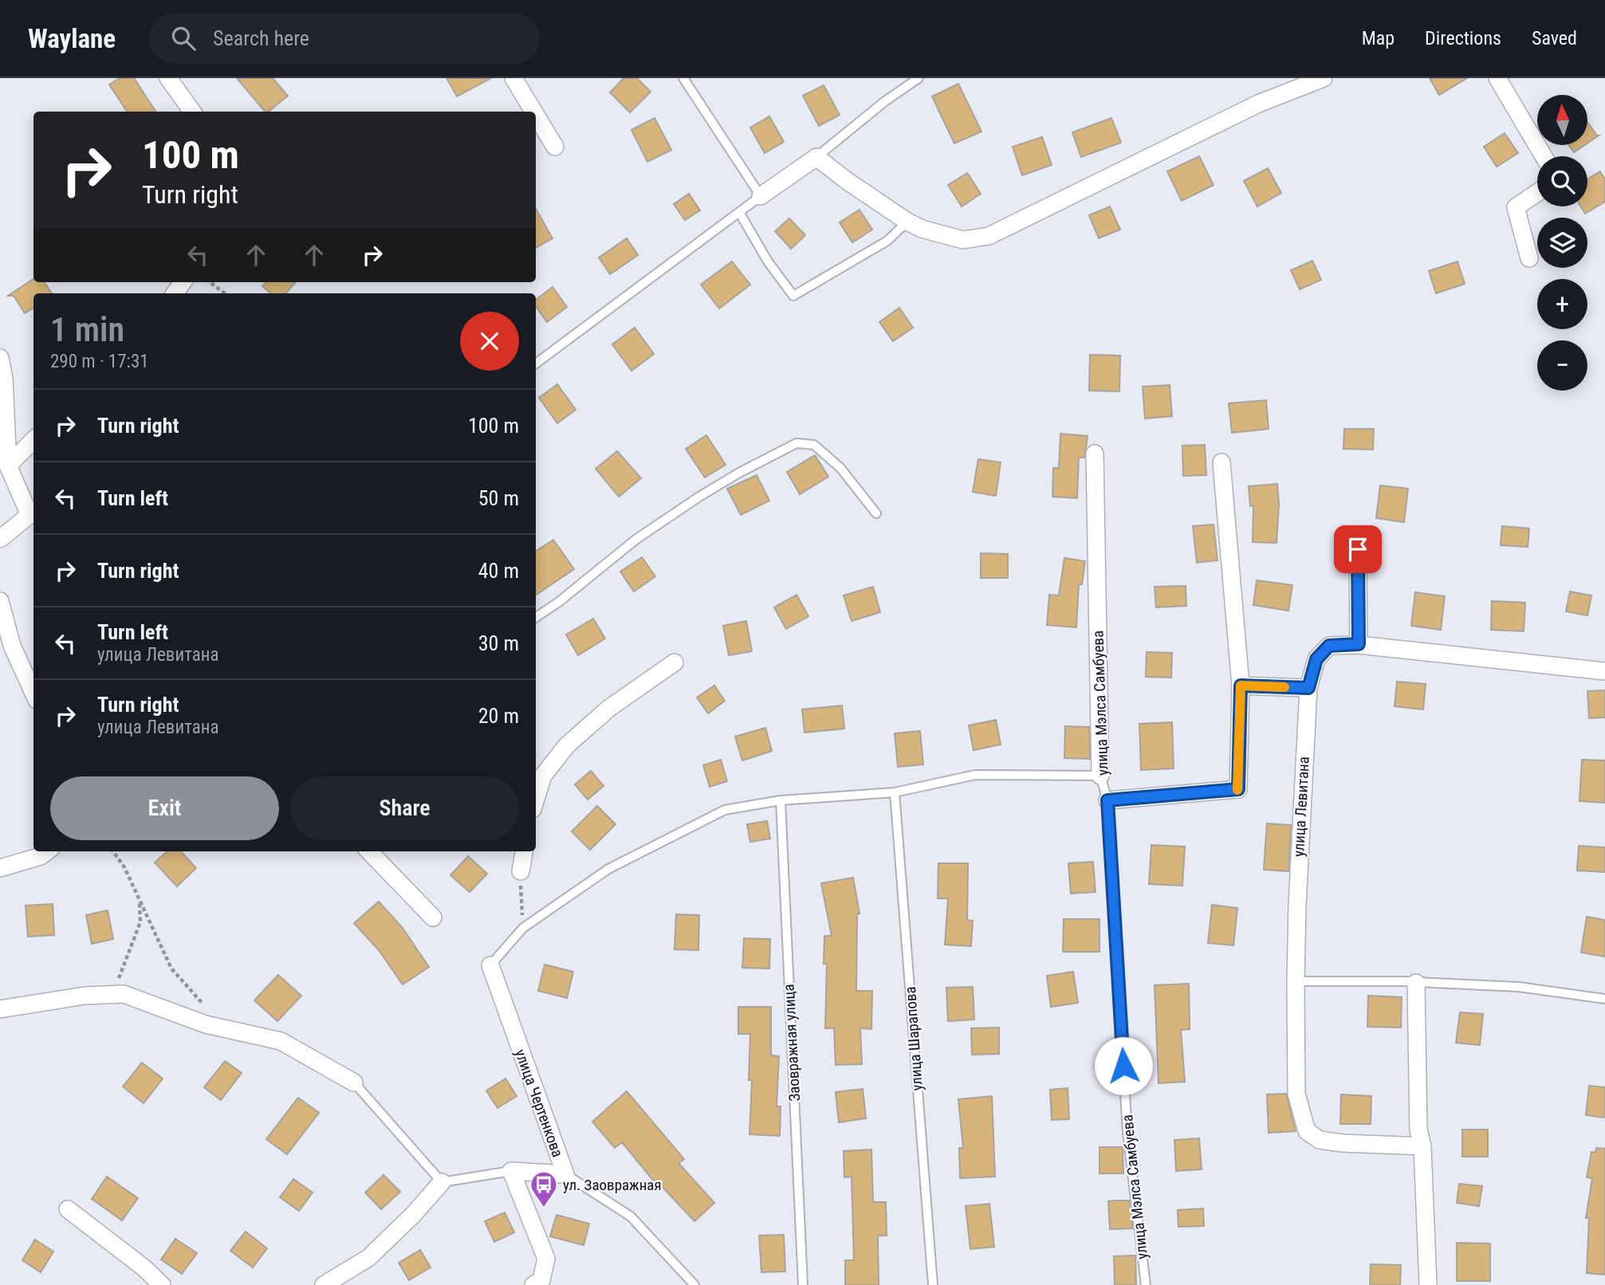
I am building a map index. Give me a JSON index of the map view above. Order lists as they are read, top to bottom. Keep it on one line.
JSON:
{"streets":{"street":["улица Мэлса Самбуева","улица Левитана","улица Чертенкова"],"lane":["улица Шарапова","Заовражная улица"]},"places":{"bus stop":["ул. Заовражная"]},"north":"top","page":{"header":"Waylane","search":"Search here","nav":["Map","Directions","Saved"],"map_buttons":["+","−"],"turn":["100 m","Turn right"],"heading":["1 min","290 m · 17:31"],"list":[{"name":"Turn right","value":"100 m"},{"name":"Turn left","value":"50 m"},{"name":"Turn right","value":"40 m"},{"name":"Turn left","note":"улица Левитана","value":"30 m"},{"name":"Turn right","note":"улица Левитана","value":"20 m"}],"buttons":["Exit","Share"]}}
